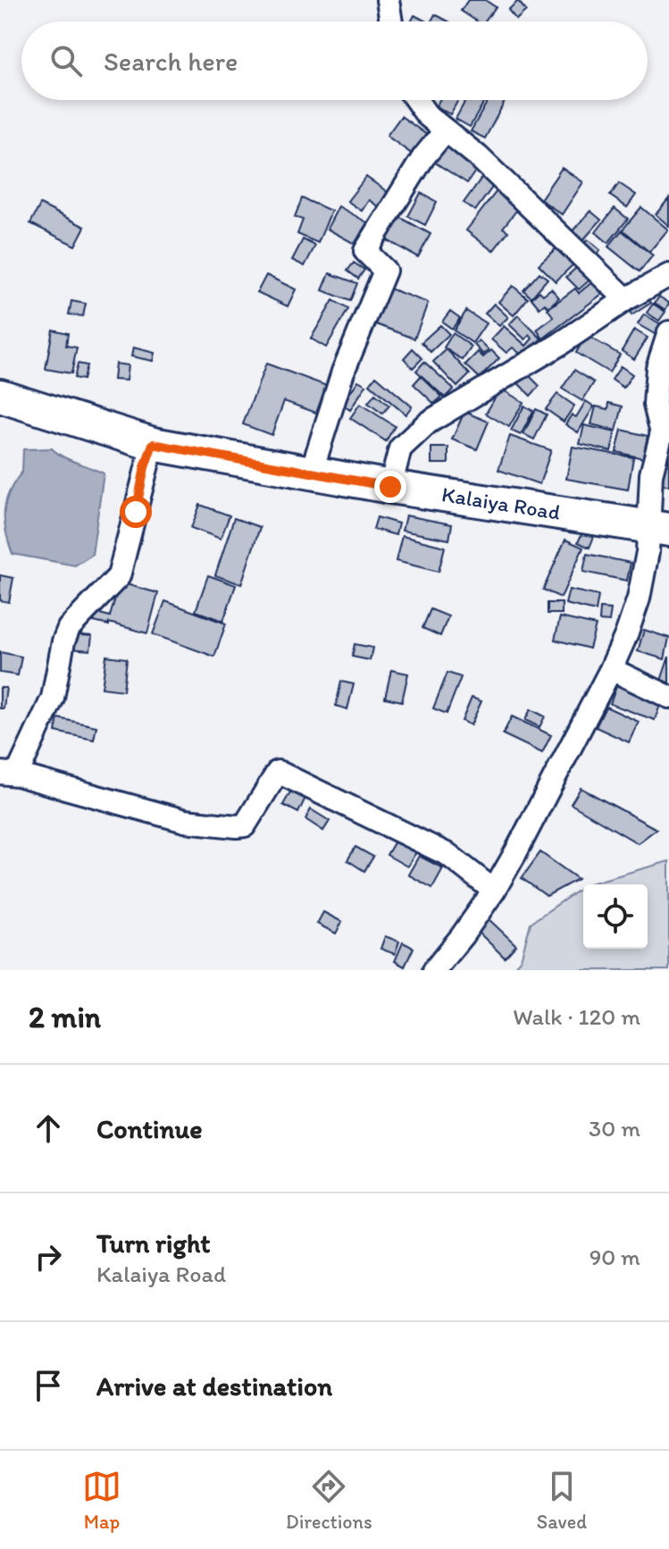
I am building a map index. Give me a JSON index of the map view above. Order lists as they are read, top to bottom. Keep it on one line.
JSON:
{"streets":{"main road":["Kalaiya Road"]},"page":{"search":"Search here","heading":["2 min","Walk · 120 m"],"list":[["Continue","30 m"],["Turn right","Kalaiya Road","90 m"],"Arrive at destination"],"nav":["Map","Directions","Saved"]}}
